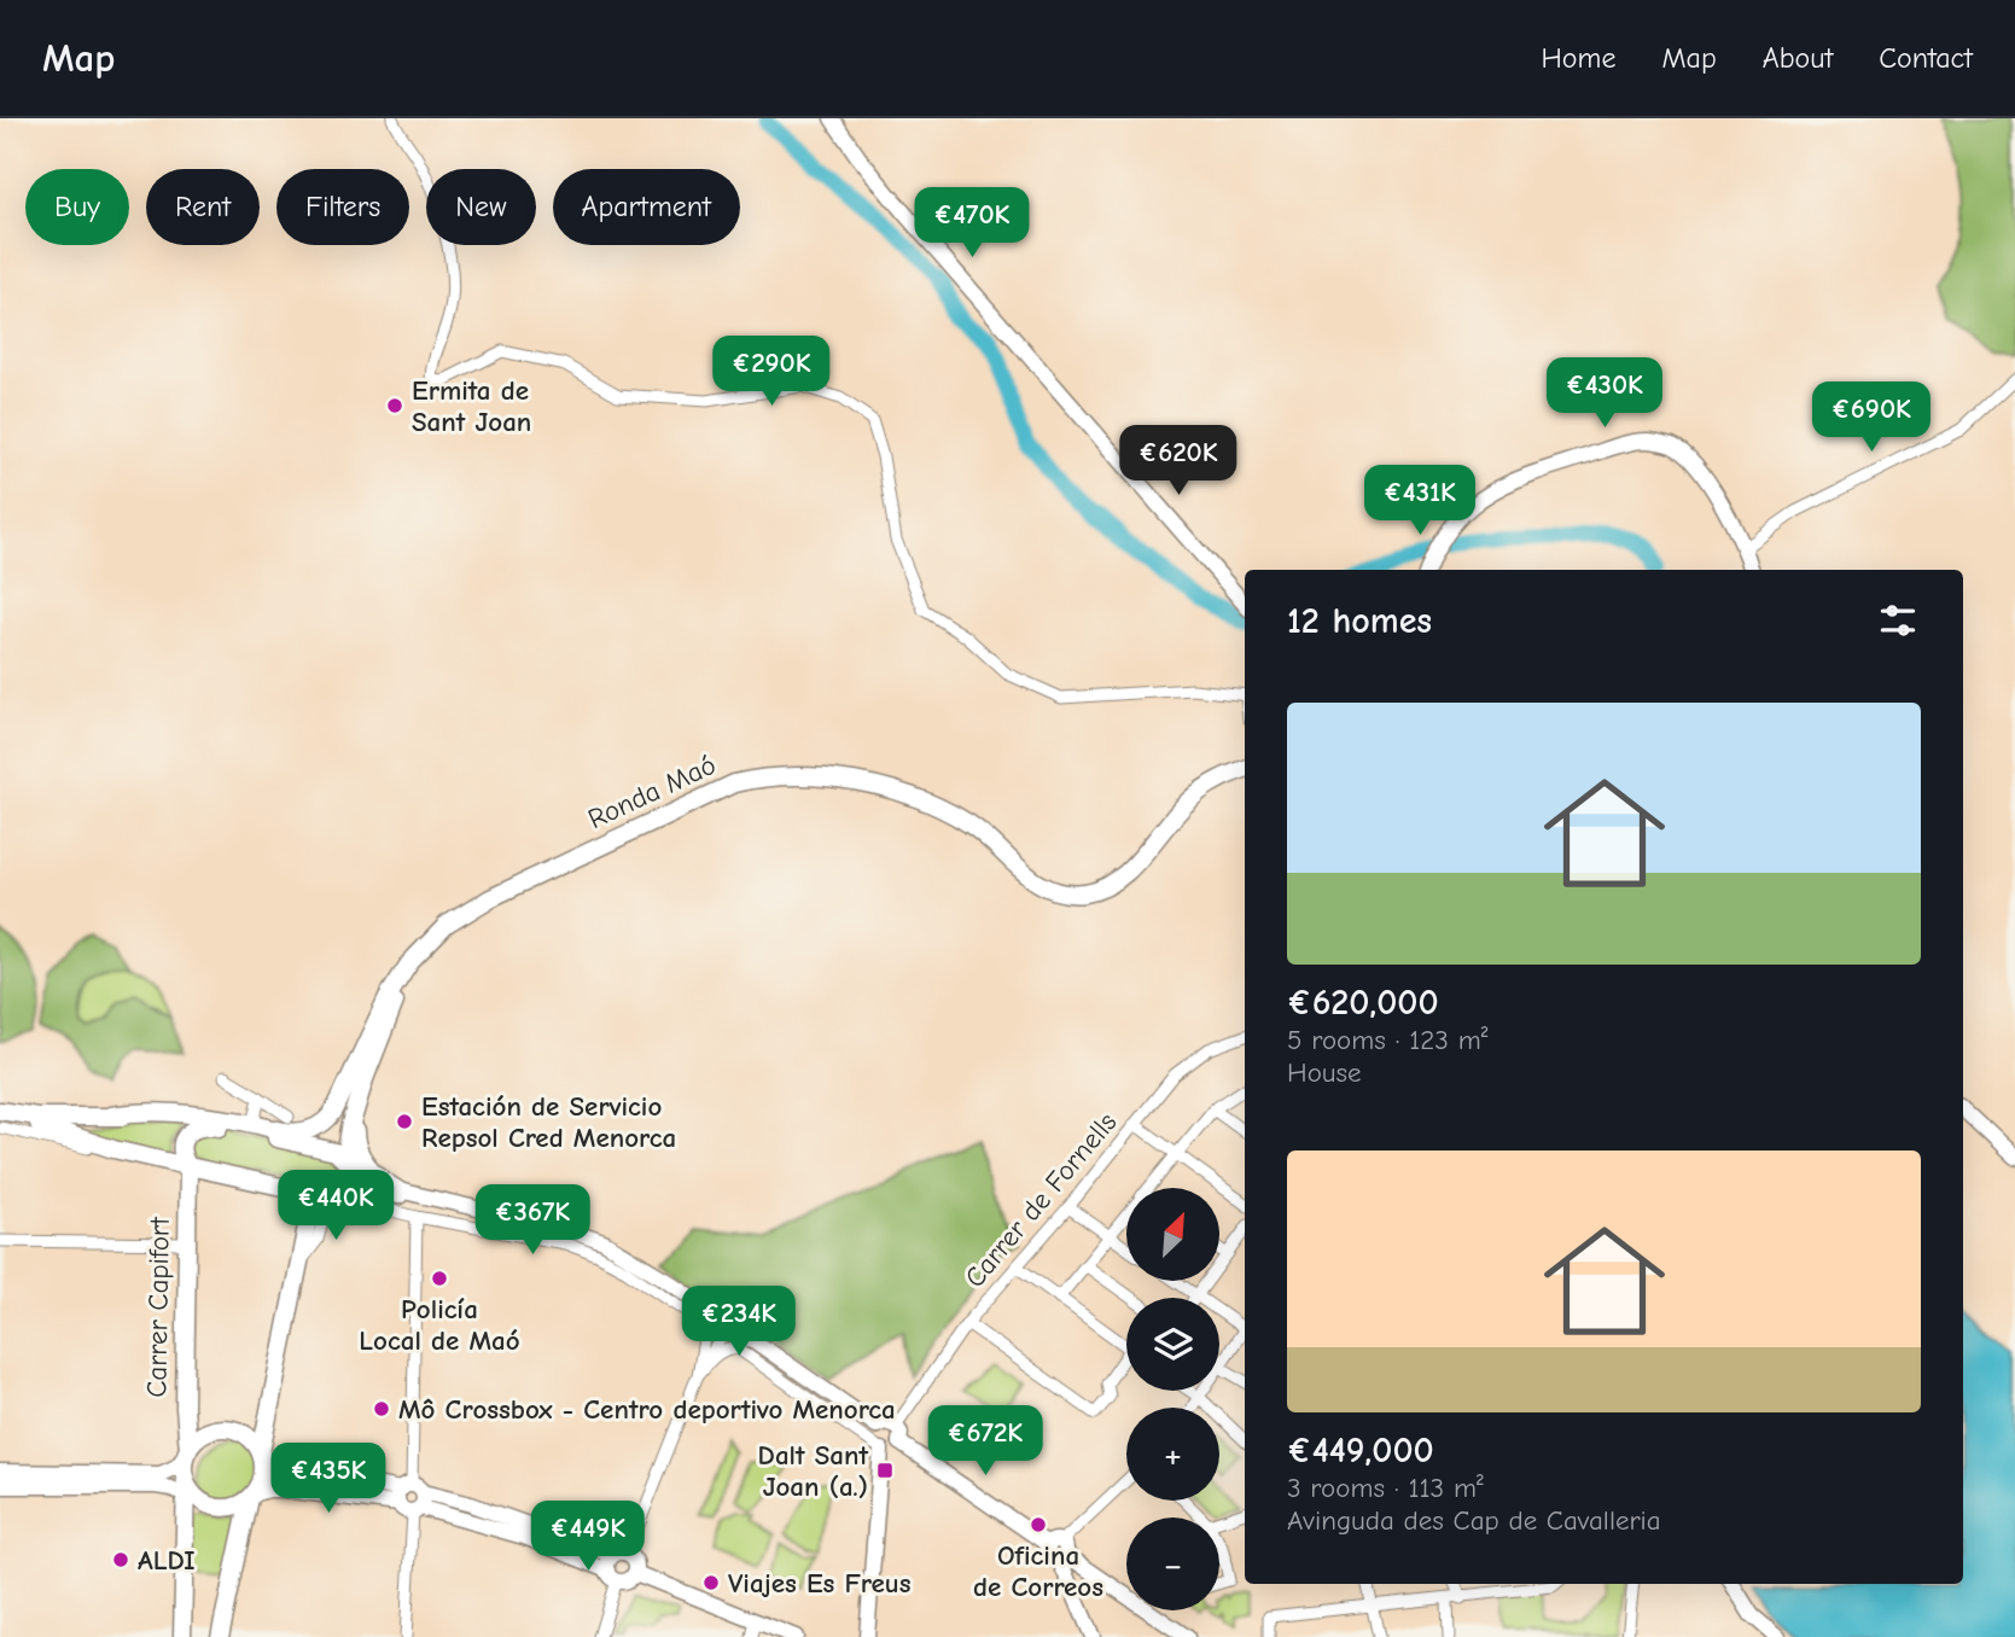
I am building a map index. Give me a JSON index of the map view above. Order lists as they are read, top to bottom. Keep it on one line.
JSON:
{"streets":{"main road":["Ronda Maó","Carrer Capifort"],"street":["Carrer de Fornells"]},"places":{"other":["Ermita de Sant Joan","Estación de Servicio Repsol Cred Menorca","Policía Local de Maó","Mô Crossbox - Centro deportivo Menorca","Oficina de Correos","ALDI","Viajes Es Freus"],"transit":["Dalt Sant Joan (a.)"]},"north":"top right","page":{"header":"Map","nav":["Home","Map","About","Contact"],"chip":["Buy","Rent","Filters","New","Apartment"],"price":["€470K","€290K","€430K","€690K","€620K","€431K","€440K","€367K","€234K","€672K","€435K","€449K"],"heading":"12 homes","list":[{"name":"€620,000","note":"5 rooms · 123 m² · House"},{"name":"€449,000","note":"3 rooms · 113 m² · Avinguda des Cap de Cavalleria"}],"map_buttons":["+","−"]}}
